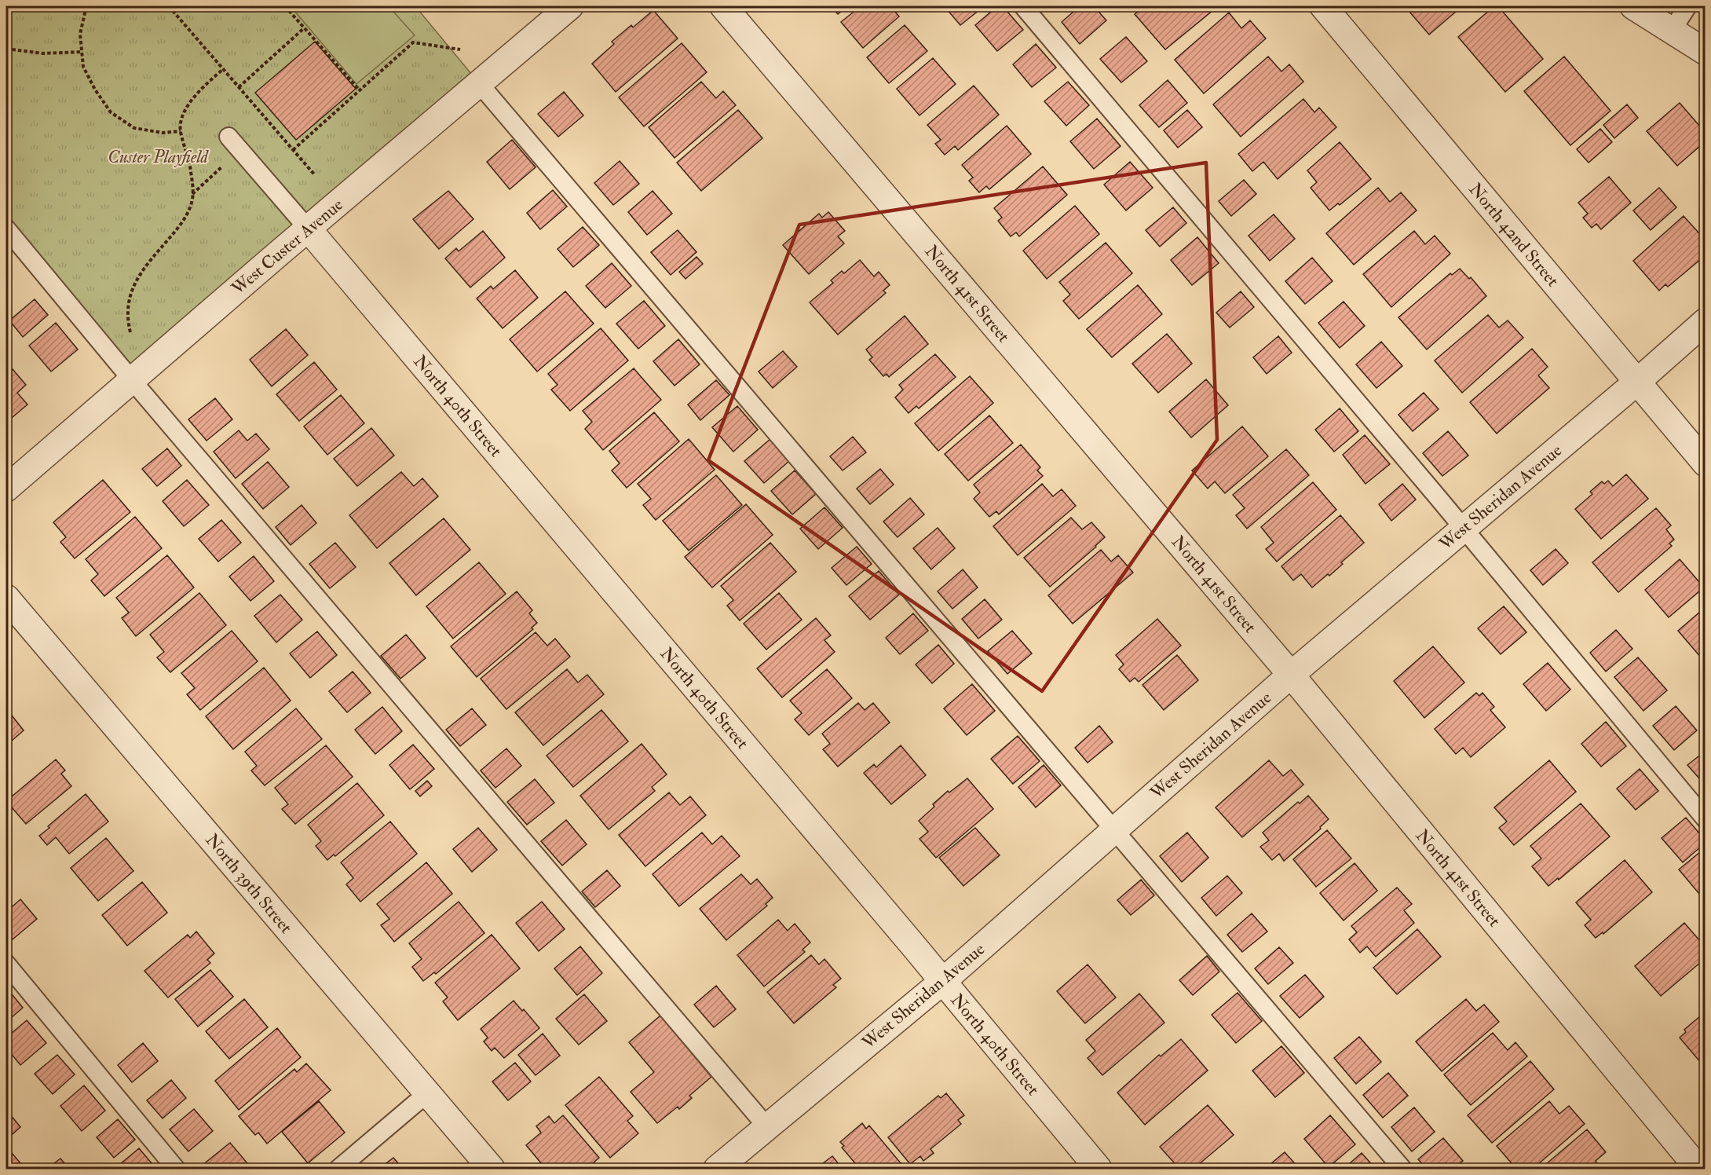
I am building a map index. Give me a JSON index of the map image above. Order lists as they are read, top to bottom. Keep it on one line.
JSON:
{"streets":{"street":["North 42nd Street","West Custer Avenue","North 41st Street","North 40th Street","West Sheridan Avenue","North 39th Street"]},"crossings":[["North 42nd Street","West Sheridan Avenue"],["West Custer Avenue","North 40th Street"],["North 41st Street","West Sheridan Avenue"],["North 40th Street","West Sheridan Avenue"]],"parks":["Custer Playfield"]}
